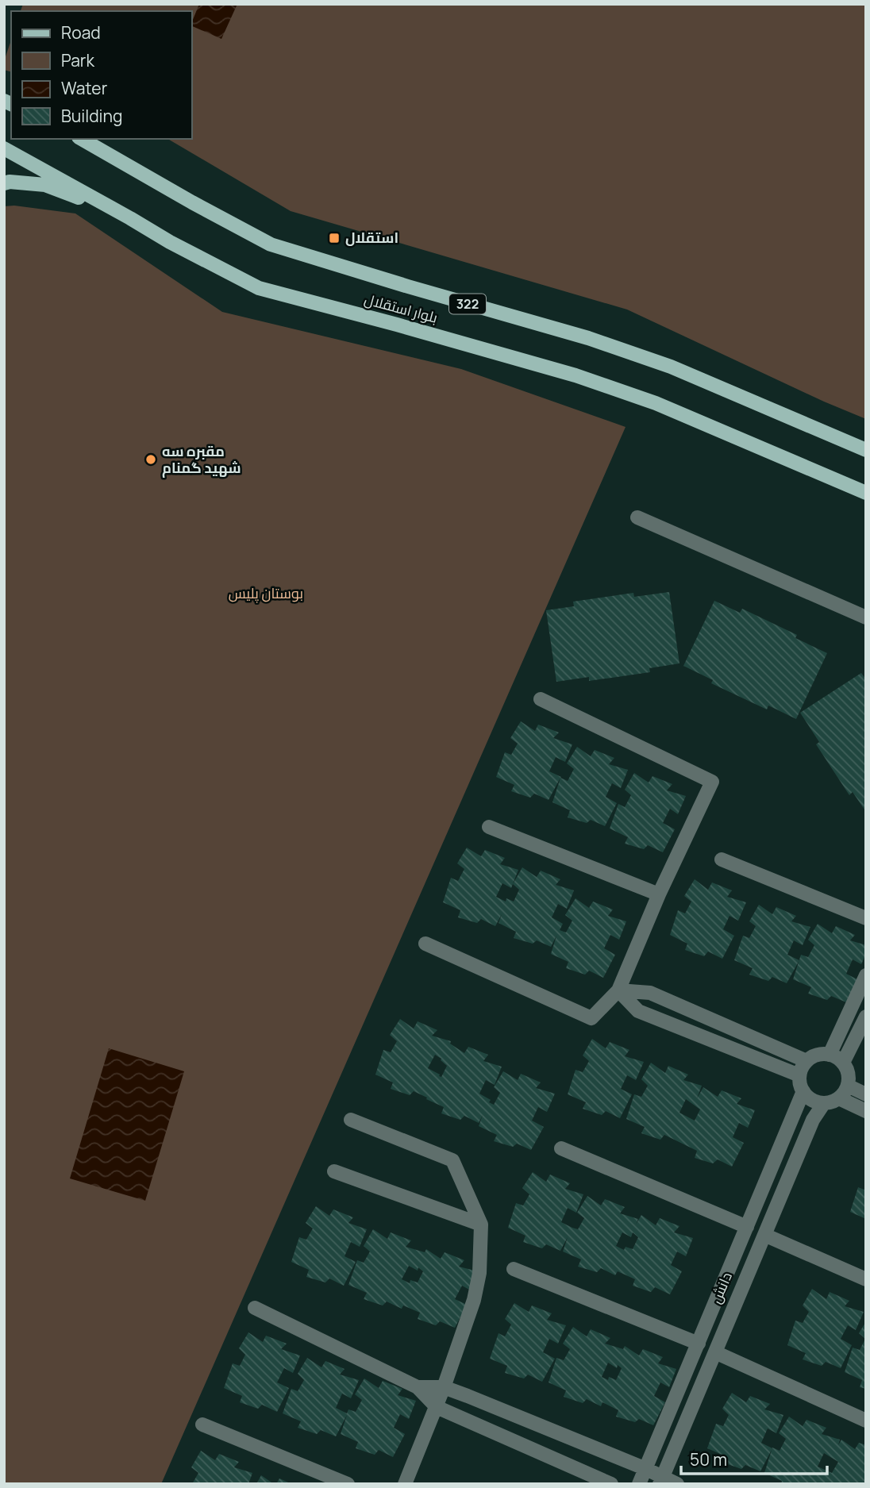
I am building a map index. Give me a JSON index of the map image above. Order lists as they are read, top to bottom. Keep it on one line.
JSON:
{"streets":{"main road":["322","بلوار استقلال"],"lane":["دانش"]},"parks":["بوستان پلیس"],"places":{"transit":["استقلال"],"other":["مقبره سه شهید گمنام"]},"legend":["Road","Park","Water","Building"],"scale_bar":"50 m"}
